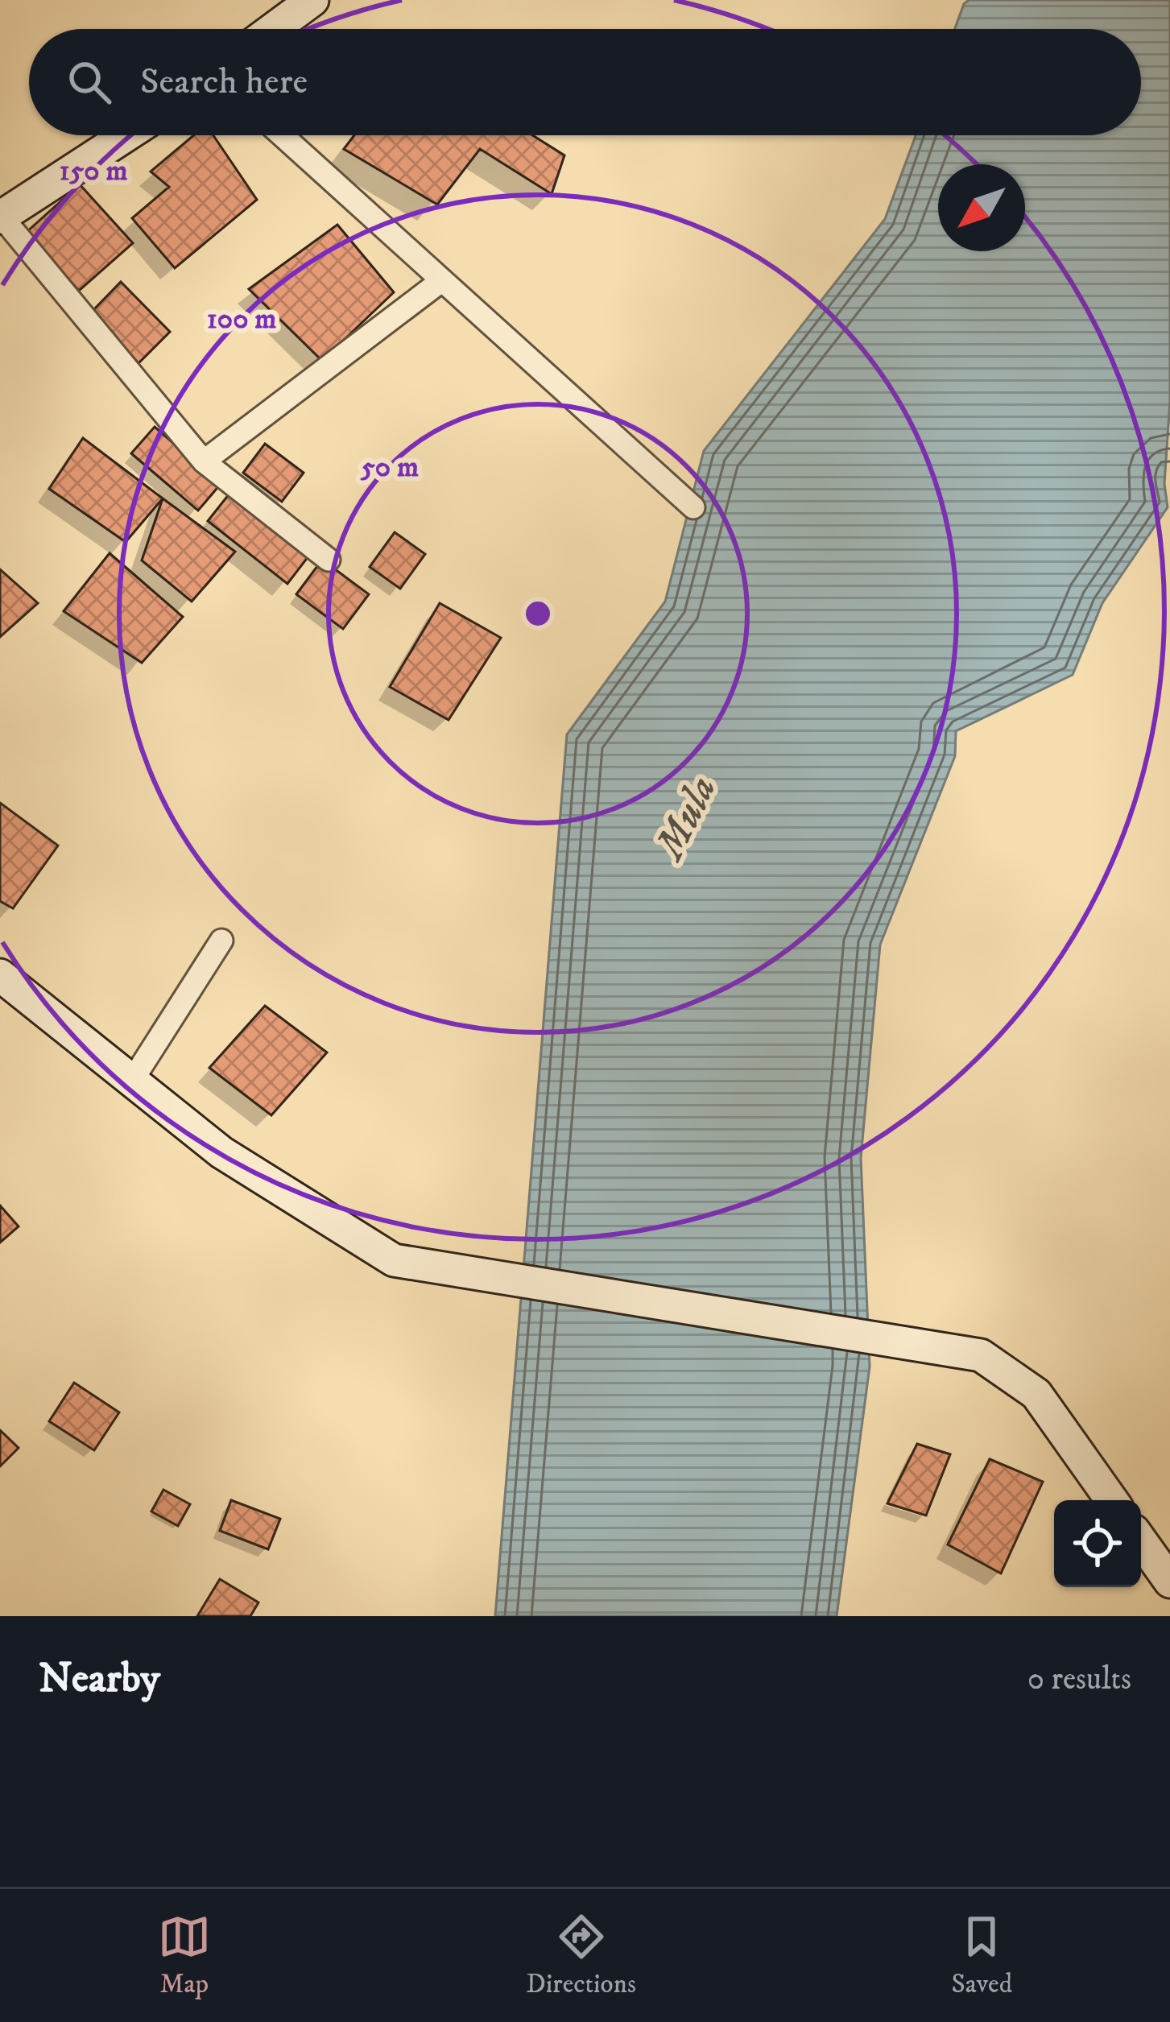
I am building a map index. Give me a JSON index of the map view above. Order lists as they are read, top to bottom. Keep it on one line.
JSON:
{"water":["Mula"],"north":"bottom left","page":{"search":"Search here","heading":["Nearby","0 results"],"nav":["Map","Directions","Saved"]},"rings":["150 m","100 m","50 m"]}
